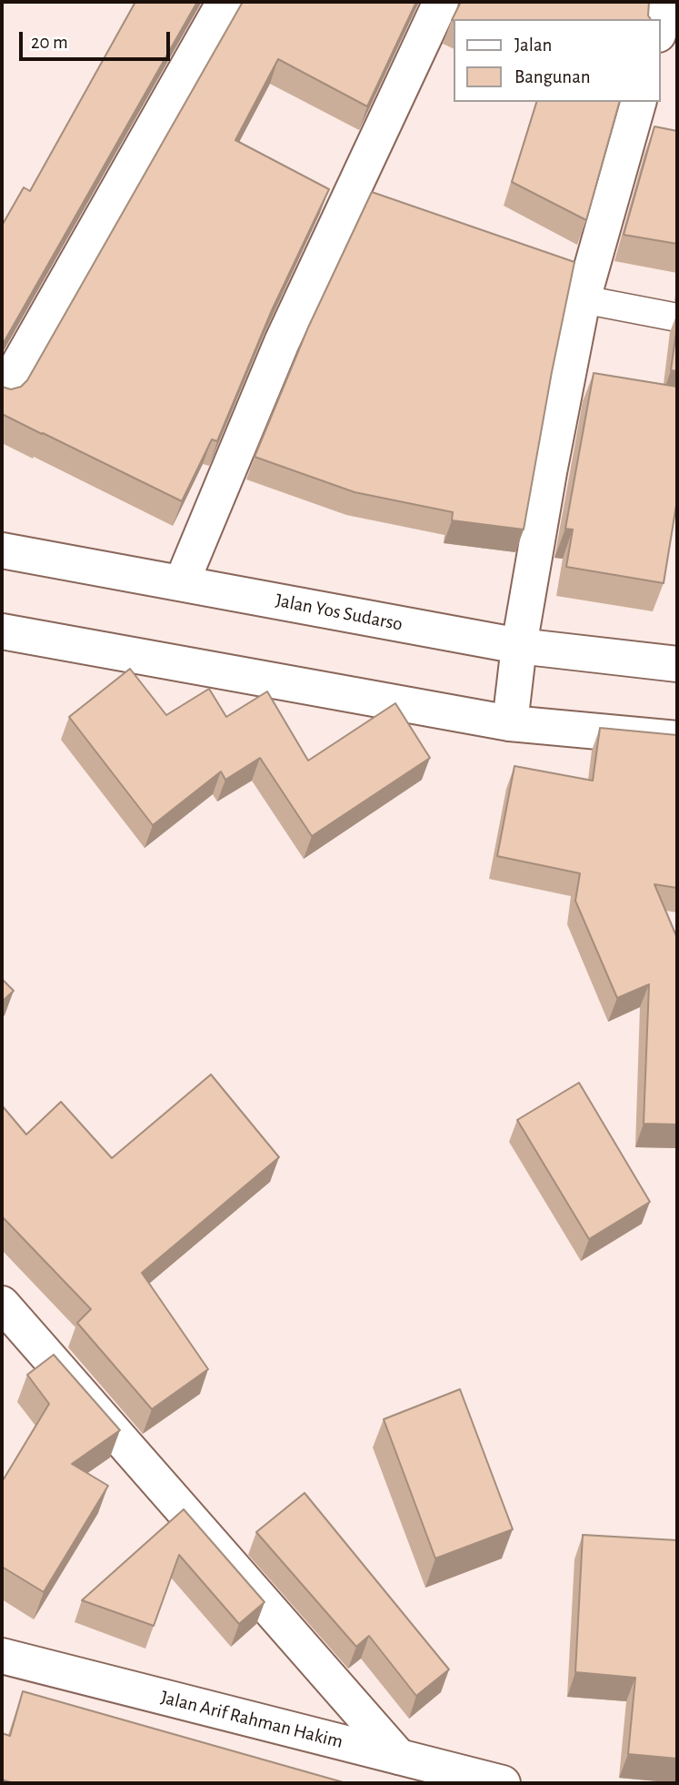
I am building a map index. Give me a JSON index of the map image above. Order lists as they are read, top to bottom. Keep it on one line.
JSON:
{"streets":{"street":["Jalan Yos Sudarso","Jalan Arif Rahman Hakim"]},"legend":["Jalan","Bangunan"],"scale_bar":"20 m"}
